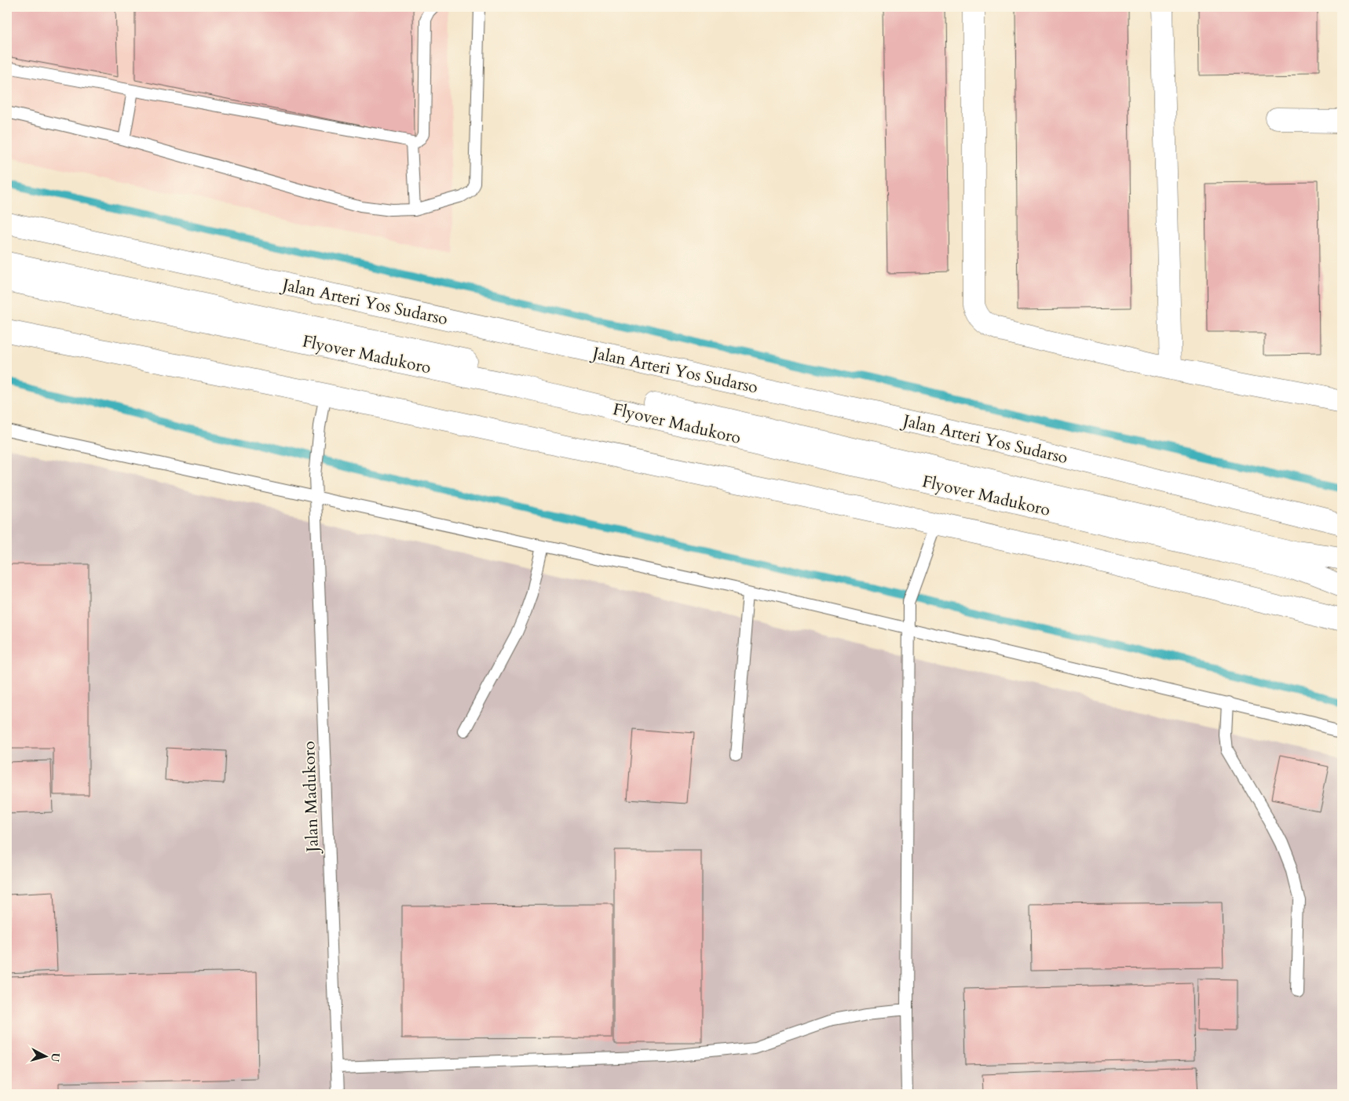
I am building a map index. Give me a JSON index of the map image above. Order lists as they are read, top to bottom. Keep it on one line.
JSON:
{"streets":{"main road":["Jalan Arteri Yos Sudarso","Flyover Madukoro"],"lane":["Jalan Madukoro"]},"north":"right"}
